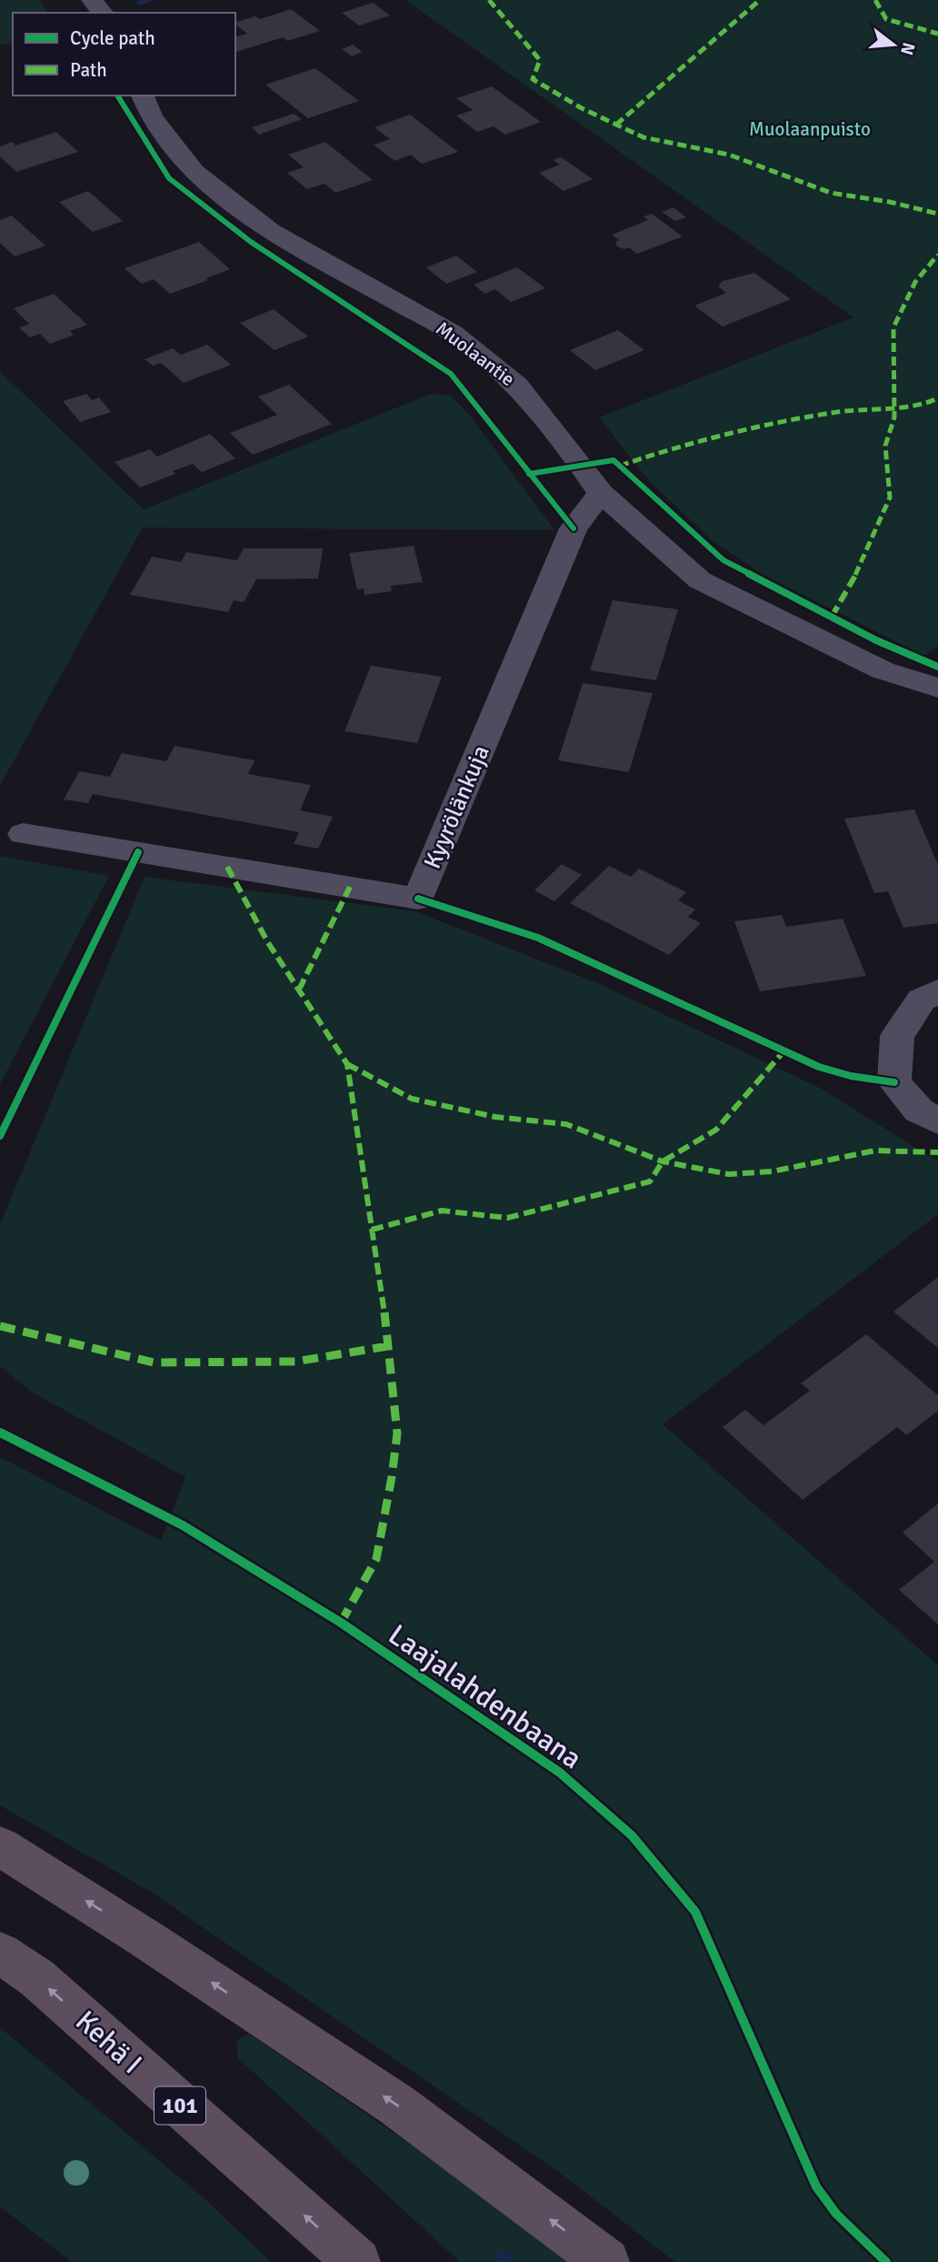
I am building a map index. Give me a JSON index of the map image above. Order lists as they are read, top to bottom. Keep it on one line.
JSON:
{"streets":{"highway":["Kehä I","101"],"street":["Muolaantie","Kyyrölänkuja"],"cycle path":["Laajalahdenbaana"]},"crossings":[["Muolaantie","Kyyrölänkuja"]],"parks":["Muolaanpuisto"],"legend":["Cycle path","Path"],"north":"right"}
